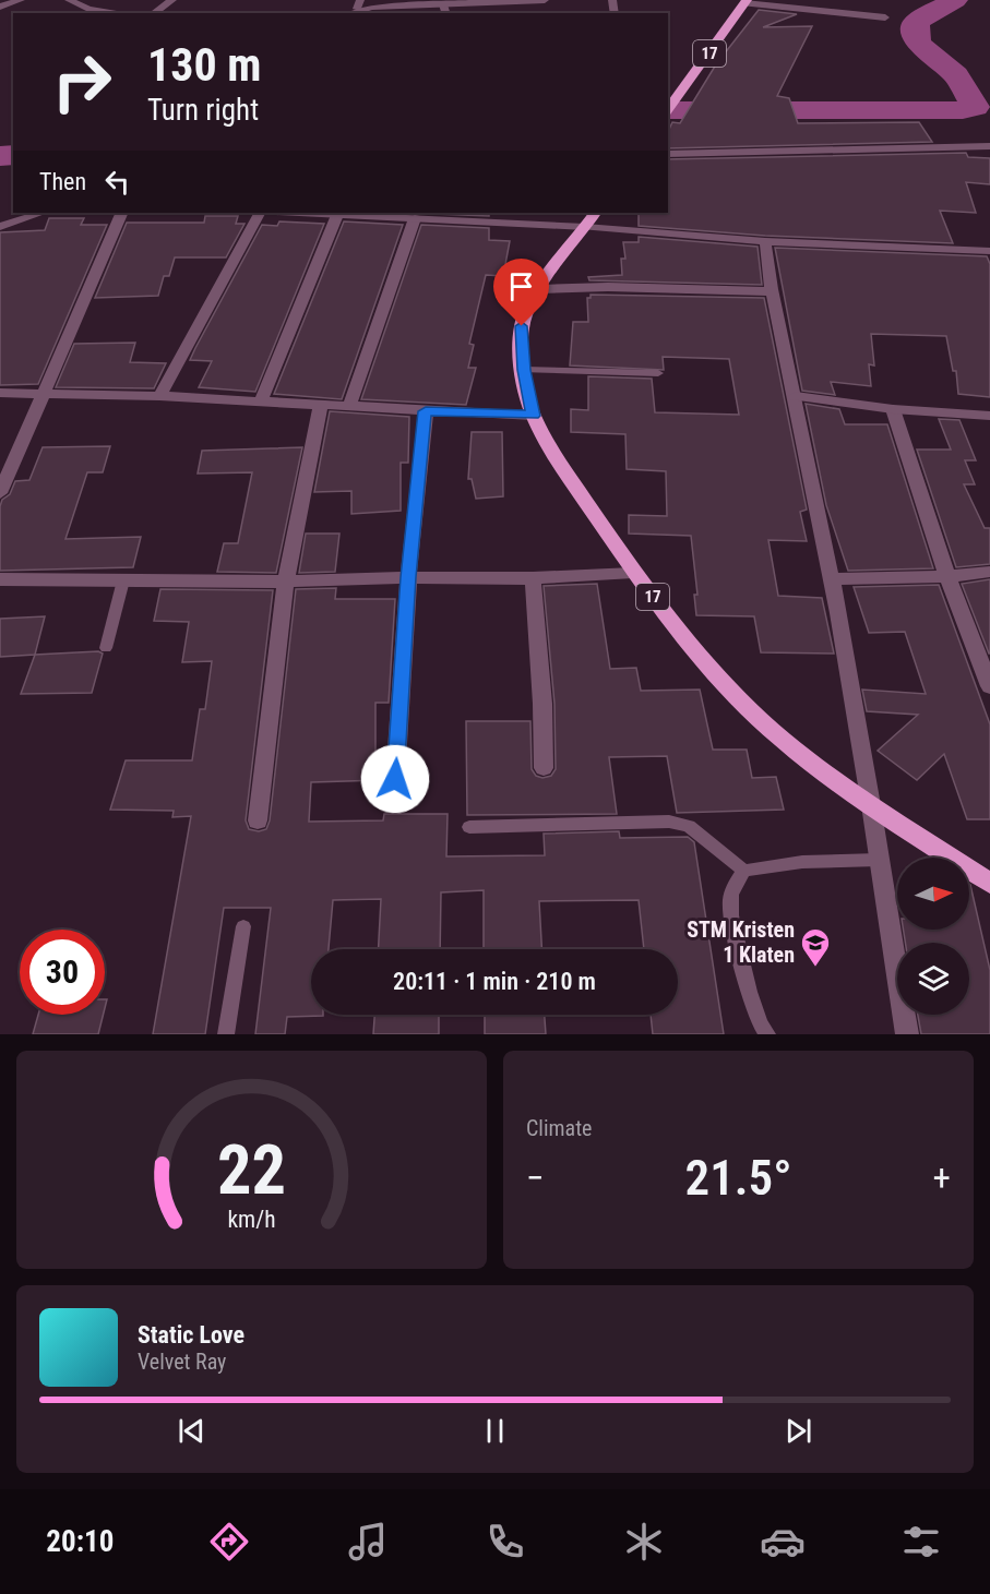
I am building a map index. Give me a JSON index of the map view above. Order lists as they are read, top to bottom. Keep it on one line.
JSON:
{"streets":{"highway":["17"]},"places":{"school or university":["STM Kristen 1 Klaten"]},"north":"right","page":{"turn":["130 m","Turn right"],"then":"Then","limit":"30","trip":"20:11 · 1 min · 210 m","tile":"Climate","heat":["−","21.5°","+"],"song":["Static Love","Velvet Ray"],"tabs":"20:10","gauge":["22","km/h"]}}
